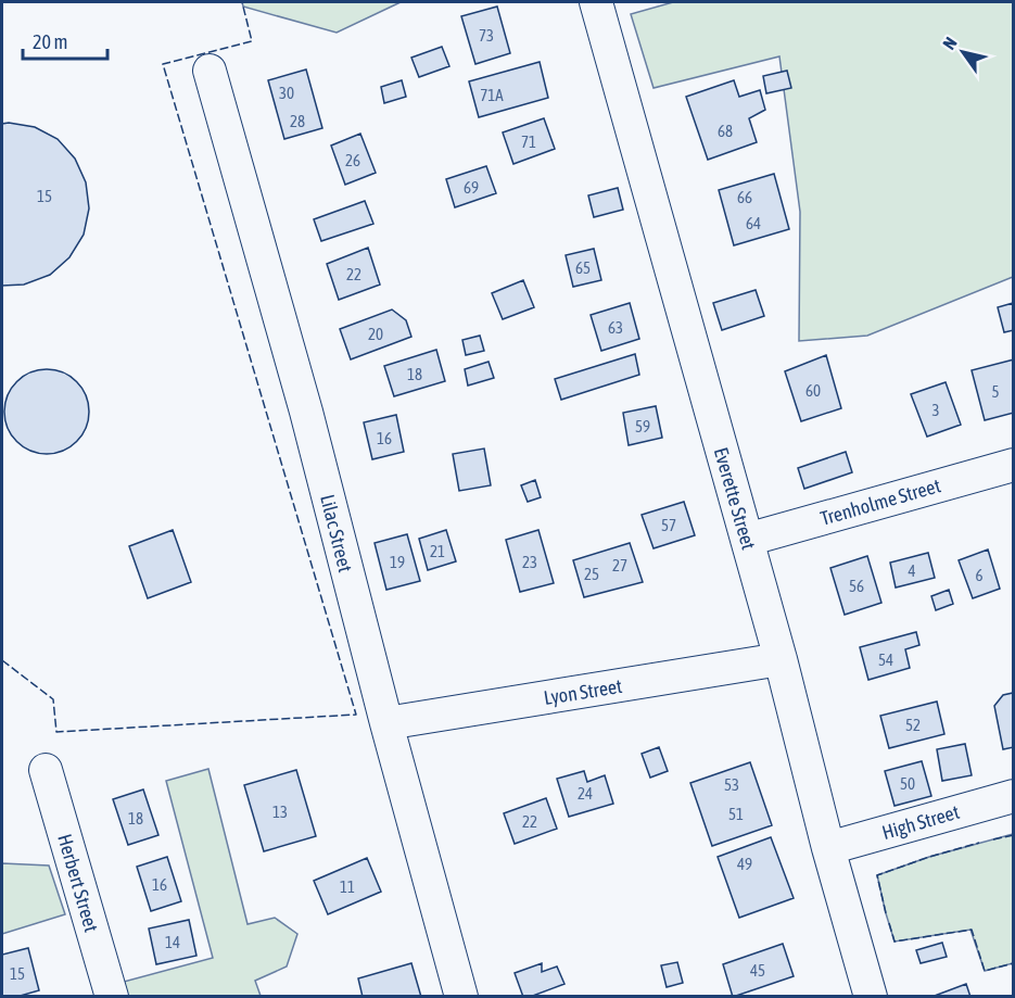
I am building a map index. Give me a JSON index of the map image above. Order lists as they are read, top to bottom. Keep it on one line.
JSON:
{"streets":{"street":["Everette Street","Trenholme Street","Lilac Street","Lyon Street","High Street","Herbert Street"]},"crossings":[["Everette Street","Trenholme Street"],["Everette Street","Lyon Street"],["Everette Street","High Street"],["Lilac Street","Lyon Street"]],"house_numbers":["73","30","71A","28","68","71","26","69","15","66","64","65","22","63","20","18","60","5","3","59","16","57","21","19","23","27","4","25","6","56","54","52","50","53","24","13","51","18","22","49","16","11","14","45","15"],"scale_bar":"20 m","north":"top left"}
